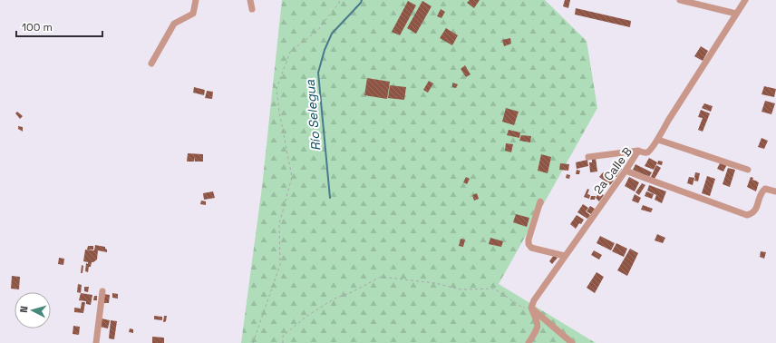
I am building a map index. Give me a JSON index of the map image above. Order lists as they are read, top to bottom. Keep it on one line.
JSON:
{"streets":{"street":["2a Calle B"]},"water":["Río Selegua"],"scale_bar":"100 m","north":"left"}
